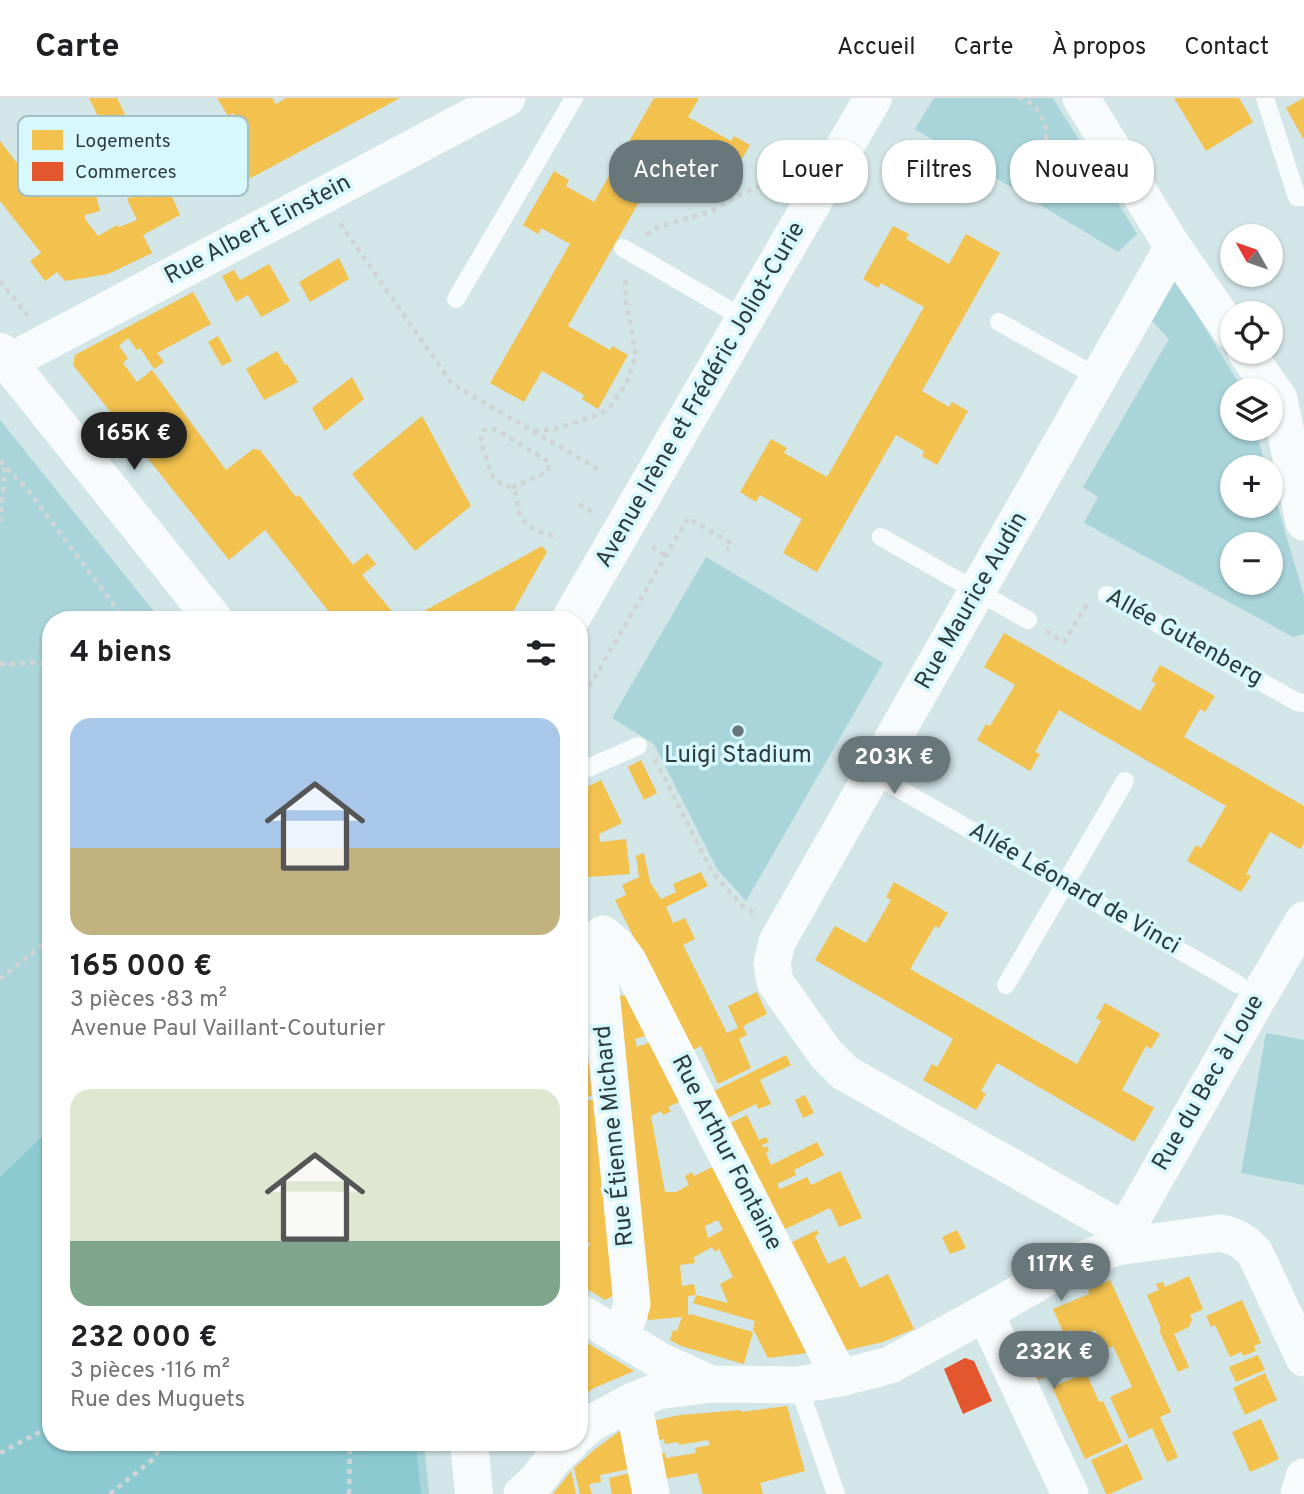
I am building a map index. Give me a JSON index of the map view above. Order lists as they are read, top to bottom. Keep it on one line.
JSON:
{"streets":{"main road":["Avenue Irène et Frédéric Joliot-Curie"],"street":["Rue Albert Einstein","Rue Maurice Audin","Rue du Bec à Loue","Rue Étienne Michard","Rue Arthur Fontaine"],"lane":["Allée Gutenberg","Allée Léonard de Vinci"]},"crossings":[["Rue Maurice Audin","Allée Léonard de Vinci"],["Rue Maurice Audin","Rue du Bec à Loue"],["Rue Étienne Michard","Rue Arthur Fontaine"]],"places":["Luigi Stadium"],"legend":["Logements","Commerces"],"north":"top left","page":{"header":"Carte","nav":["Accueil","Carte","À propos","Contact"],"chip":["Acheter","Louer","Filtres","Nouveau"],"map_buttons":["+","−"],"price":["165K €","203K €","117K €","232K €"],"heading":"4 biens","list":[{"name":"165 000 €","note":"3 pièces · 83 m² · Avenue Paul Vaillant-Couturier"},{"name":"232 000 €","note":"3 pièces · 116 m² · Rue des Muguets"}]}}
